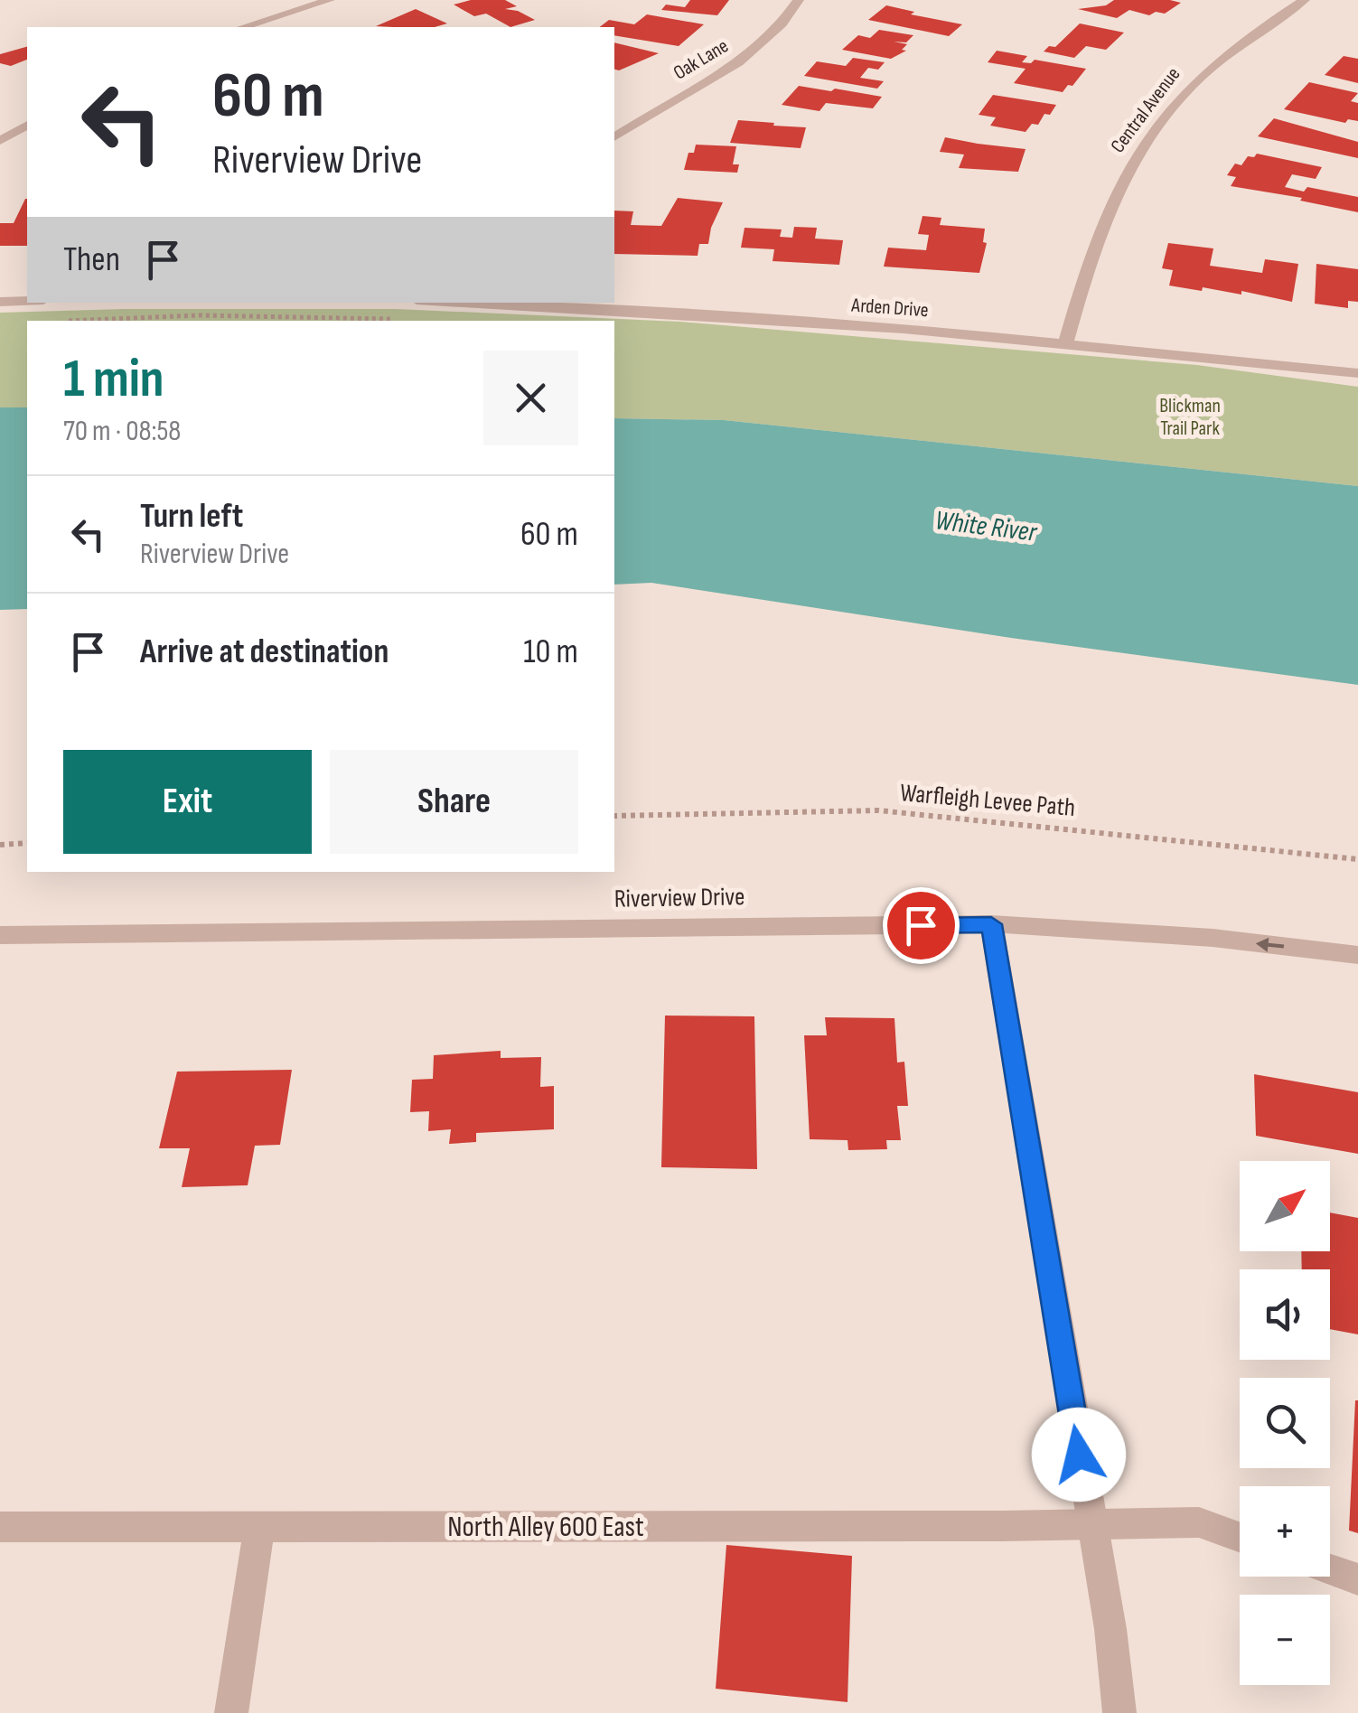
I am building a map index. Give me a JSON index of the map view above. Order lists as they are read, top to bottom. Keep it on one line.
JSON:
{"streets":{"street":["Oak Lane","Central Avenue","Arden Drive","Riverview Drive","North Alley 600 East"],"path":["Warfleigh Levee Path"]},"crossings":[["Central Avenue","Arden Drive"]],"water":["White River"],"parks":["Blickman Trail Park"],"north":"top right","page":{"turn":["60 m","Riverview Drive"],"then":"Then","heading":["1 min","70 m · 08:58"],"list":[{"name":"Turn left","note":"Riverview Drive","value":"60 m"},{"name":"Arrive at destination","value":"10 m"}],"buttons":["Exit","Share"],"map_buttons":["+","−"]}}
